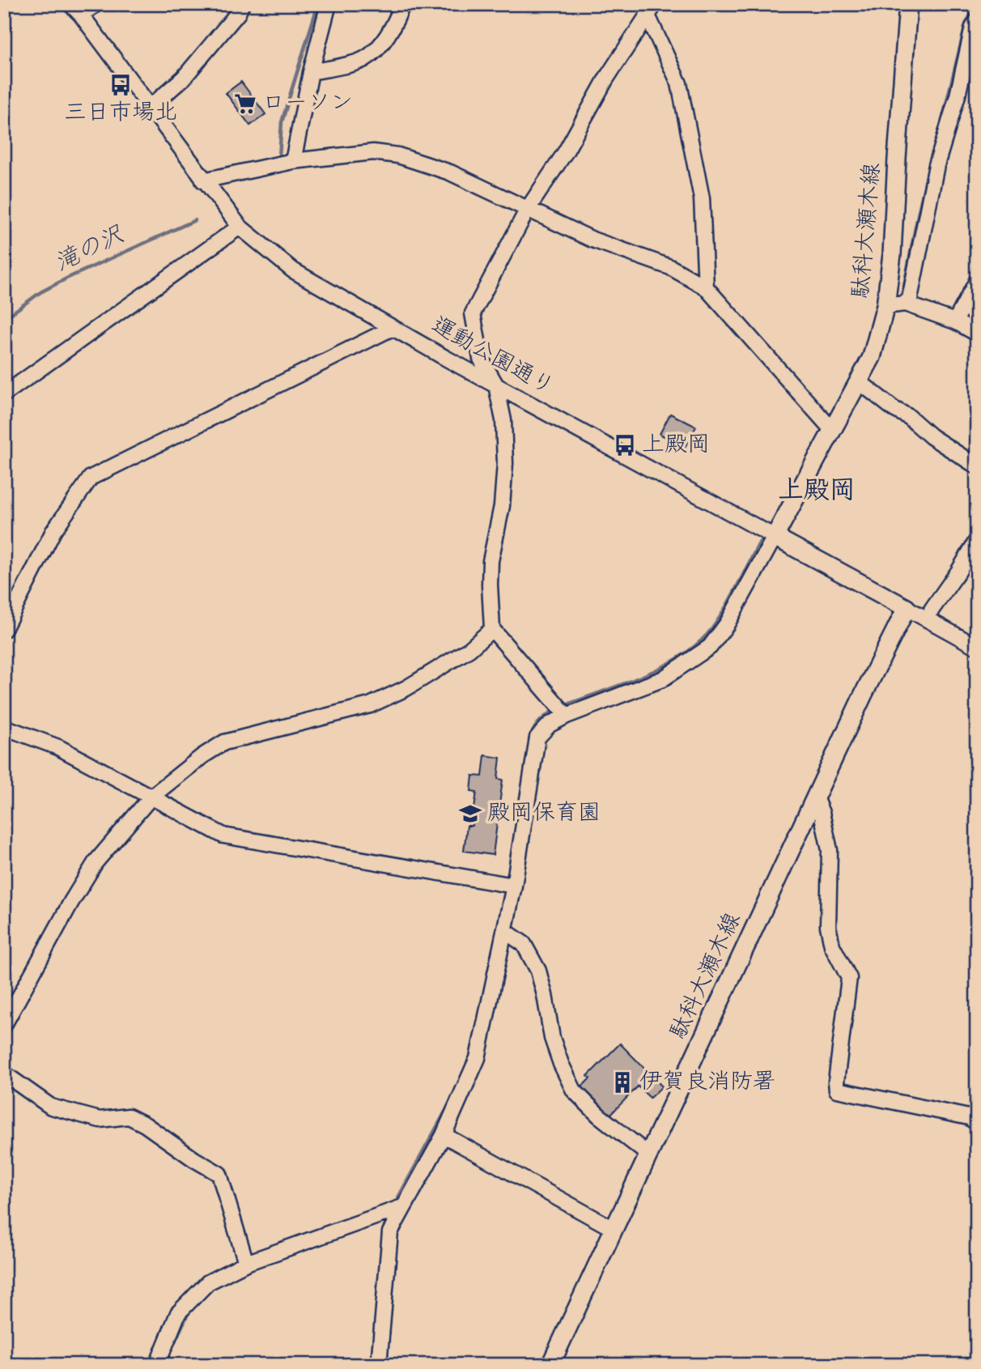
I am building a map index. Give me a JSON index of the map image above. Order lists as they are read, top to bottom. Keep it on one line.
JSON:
{"streets":{"main road":["駄科大瀬木線","運動公園通り"]},"crossings":[["駄科大瀬木線","運動公園通り"]],"districts":["上殿岡"],"water":["滝の沢"],"places":{"bus stop":["三日市場北","上殿岡"],"supermarket":["ローソン"],"school or university":["殿岡保育園"],"building":["伊賀良消防署"]}}
